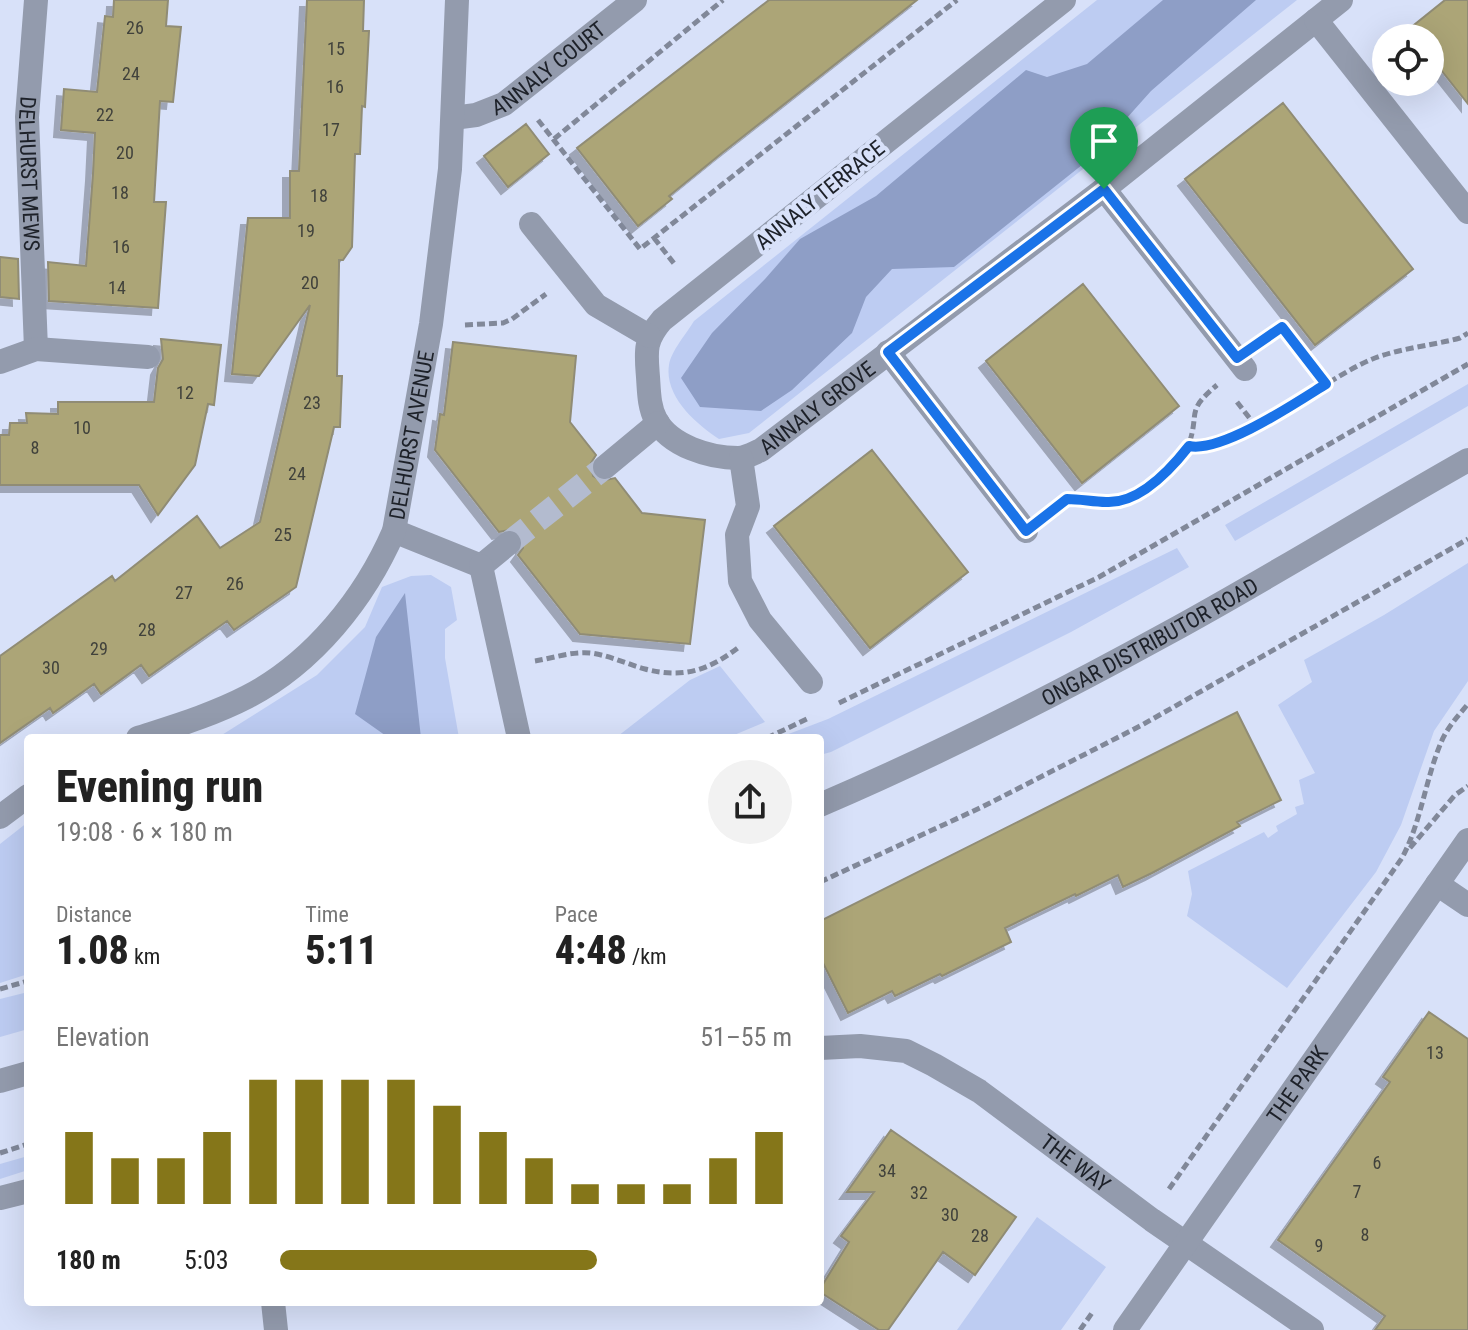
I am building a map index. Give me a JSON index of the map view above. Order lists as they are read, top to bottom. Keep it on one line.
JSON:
{"streets":{"street":["ANNALY COURT","DELHURST MEWS","ANNALY TERRACE","ANNALY GROVE","DELHURST AVENUE","ONGAR DISTRIBUTOR ROAD","THE PARK","THE WAY"]},"crossings":[["ANNALY COURT","DELHURST AVENUE"],["THE PARK","THE WAY"]],"house_numbers":["26","15","24","16","22","17","20","18","18","19","16","20","14","12","23","10","8","24","25","26","27","28","29","30","13","6","34","7","32","30","8","28","9"],"page":{"heading":["Evening run","19:08 · 6 × 180 m"],"stats":[["Distance","1.08 km"],["Time","5:11"],["Pace","4:48 /km"]],"chart":["Elevation","51–55 m"],"list":[{"name":"180 m","note":"5:03"}]}}
